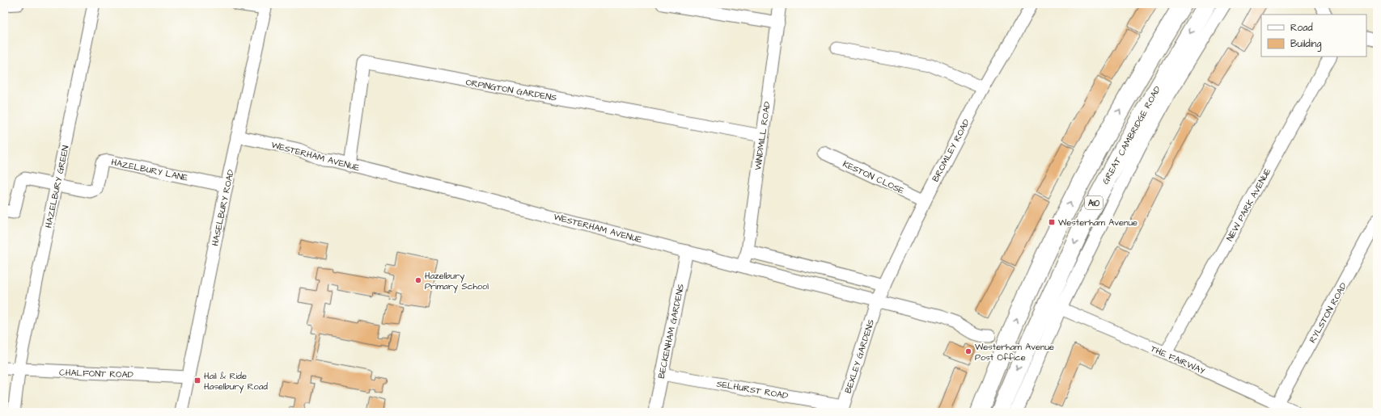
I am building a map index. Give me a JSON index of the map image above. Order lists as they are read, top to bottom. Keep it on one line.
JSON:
{"streets":{"highway":["GREAT CAMBRIDGE ROAD","A10"],"street":["ORPINGTON GARDENS","WINDMILL ROAD","BROMLEY ROAD","WESTERHAM AVENUE","HAZELBURY LANE","KESTON CLOSE","HAZELBURY GREEN","NEW PARK AVENUE","HASELBURY ROAD","RYLSTON ROAD","BECKENHAM GARDENS","BEXLEY GARDENS","THE FAIRWAY","CHALFONT ROAD","SELHURST ROAD"]},"crossings":[["ORPINGTON GARDENS","WINDMILL ROAD"],["ORPINGTON GARDENS","WESTERHAM AVENUE"],["WINDMILL ROAD","WESTERHAM AVENUE"],["BROMLEY ROAD","WESTERHAM AVENUE"],["BROMLEY ROAD","KESTON CLOSE"],["BROMLEY ROAD","BEXLEY GARDENS"],["WESTERHAM AVENUE","A10"],["WESTERHAM AVENUE","HASELBURY ROAD"],["WESTERHAM AVENUE","BECKENHAM GARDENS"],["WESTERHAM AVENUE","BEXLEY GARDENS"],["HAZELBURY LANE","HAZELBURY GREEN"],["HAZELBURY LANE","HASELBURY ROAD"],["HAZELBURY GREEN","CHALFONT ROAD"],["NEW PARK AVENUE","THE FAIRWAY"],["HASELBURY ROAD","CHALFONT ROAD"],["RYLSTON ROAD","THE FAIRWAY"],["BECKENHAM GARDENS","SELHURST ROAD"],["BEXLEY GARDENS","SELHURST ROAD"]],"places":{"transit":["Westerham Avenue","Hail & Ride Haselbury Road"],"other":["Hazelbury Primary School","Westerham Avenue Post Office"]},"legend":["Road","Building"]}
